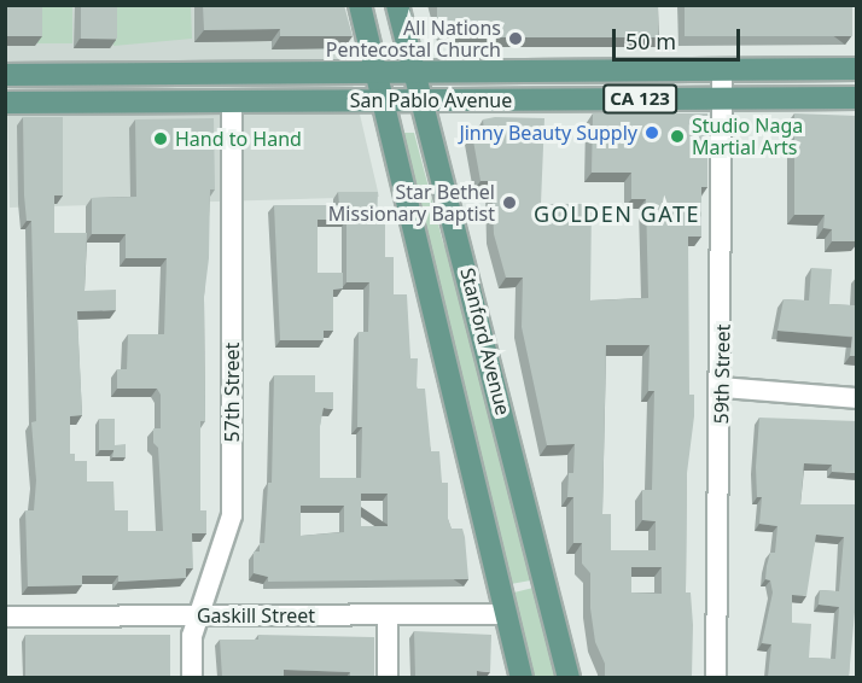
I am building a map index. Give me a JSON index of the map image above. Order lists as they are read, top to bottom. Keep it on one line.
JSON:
{"streets":{"main road":["CA 123","San Pablo Avenue","Stanford Avenue"],"street":["59th Street","57th Street","Gaskill Street"]},"crossings":[["San Pablo Avenue","Stanford Avenue"],["San Pablo Avenue","59th Street"],["San Pablo Avenue","57th Street"],["57th Street","Gaskill Street"]],"districts":["GOLDEN GATE"],"places":["All Nations Pentecostal Church","Jinny Beauty Supply","Studio Naga Martial Arts","Hand to Hand","Star Bethel Missionary Baptist"],"scale_bar":"50 m"}
